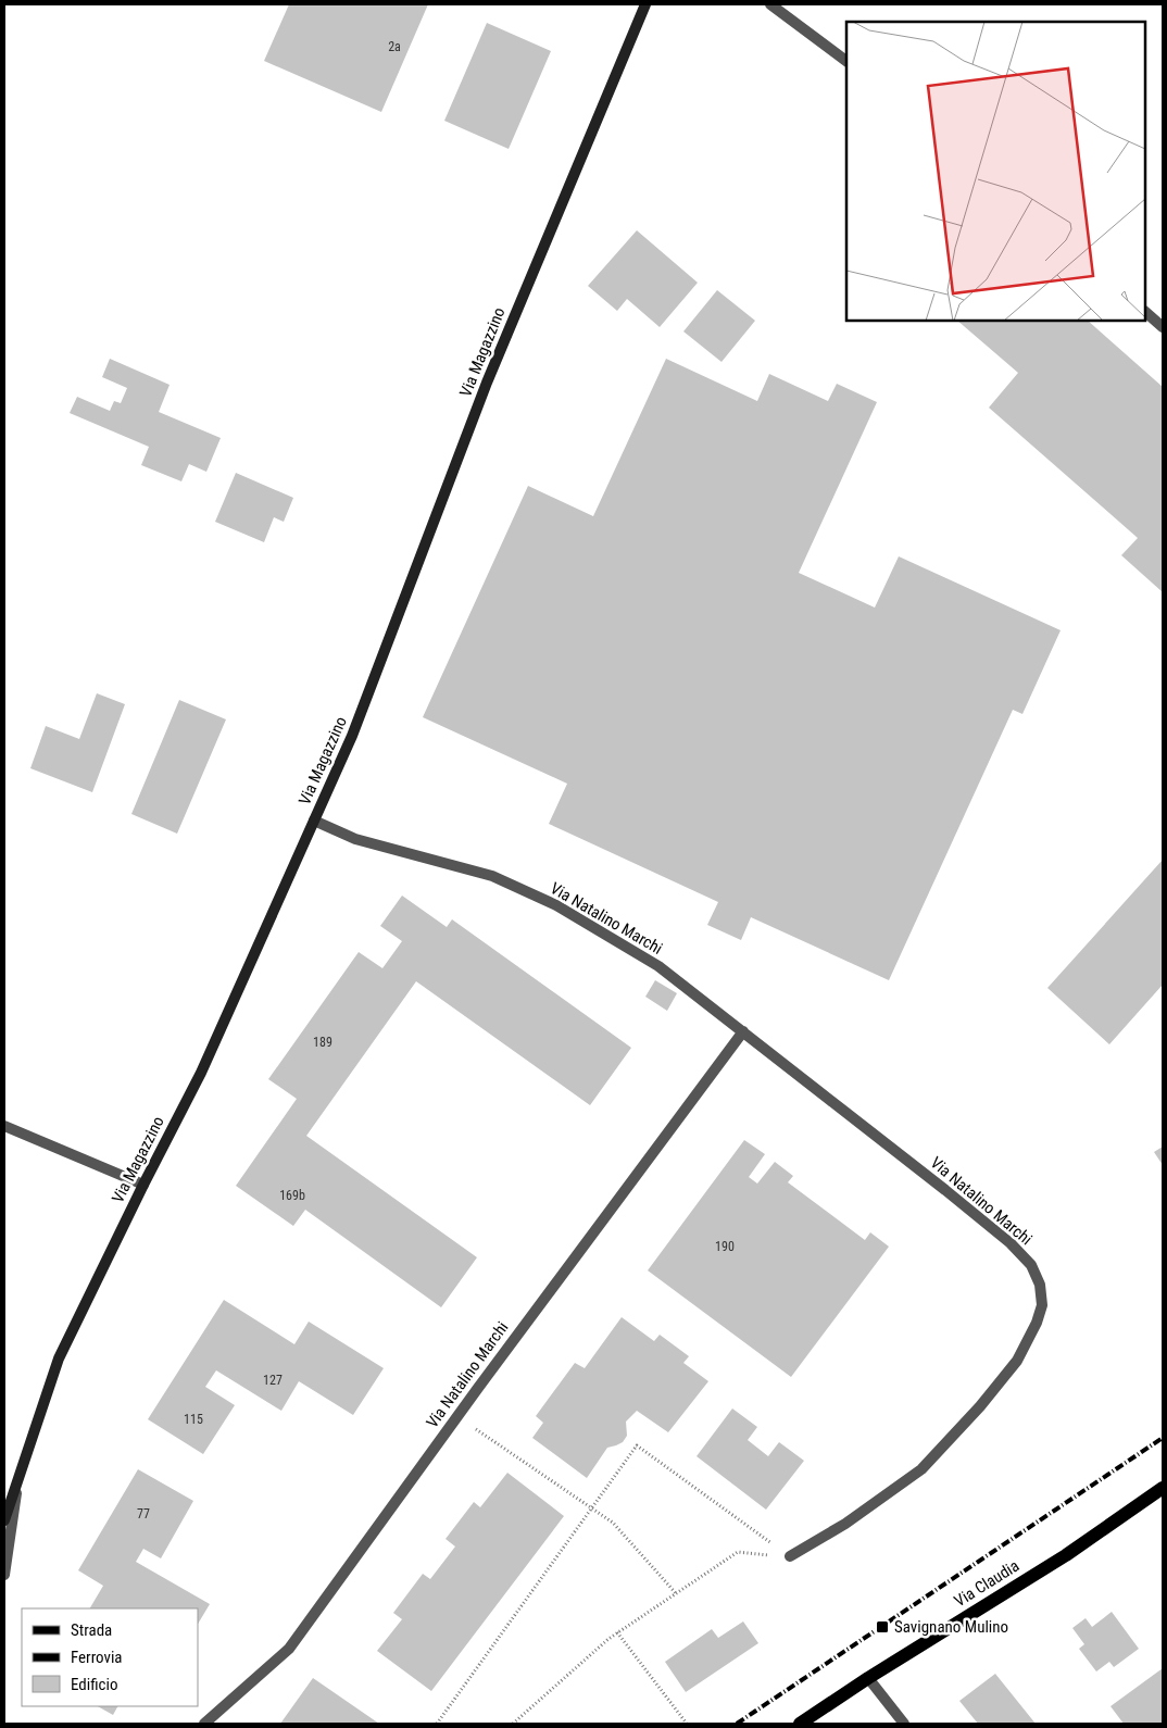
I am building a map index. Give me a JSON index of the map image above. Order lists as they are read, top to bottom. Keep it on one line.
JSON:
{"streets":{"main road":["Via Magazzino","Via Claudia"],"street":["Via Natalino Marchi"]},"crossings":[["Via Magazzino","Via Natalino Marchi"]],"places":{"transit":["Savignano Mulino"]},"house_numbers":["2a","189","169b","190","127","115","77"],"legend":["Strada","Ferrovia","Edificio"]}
